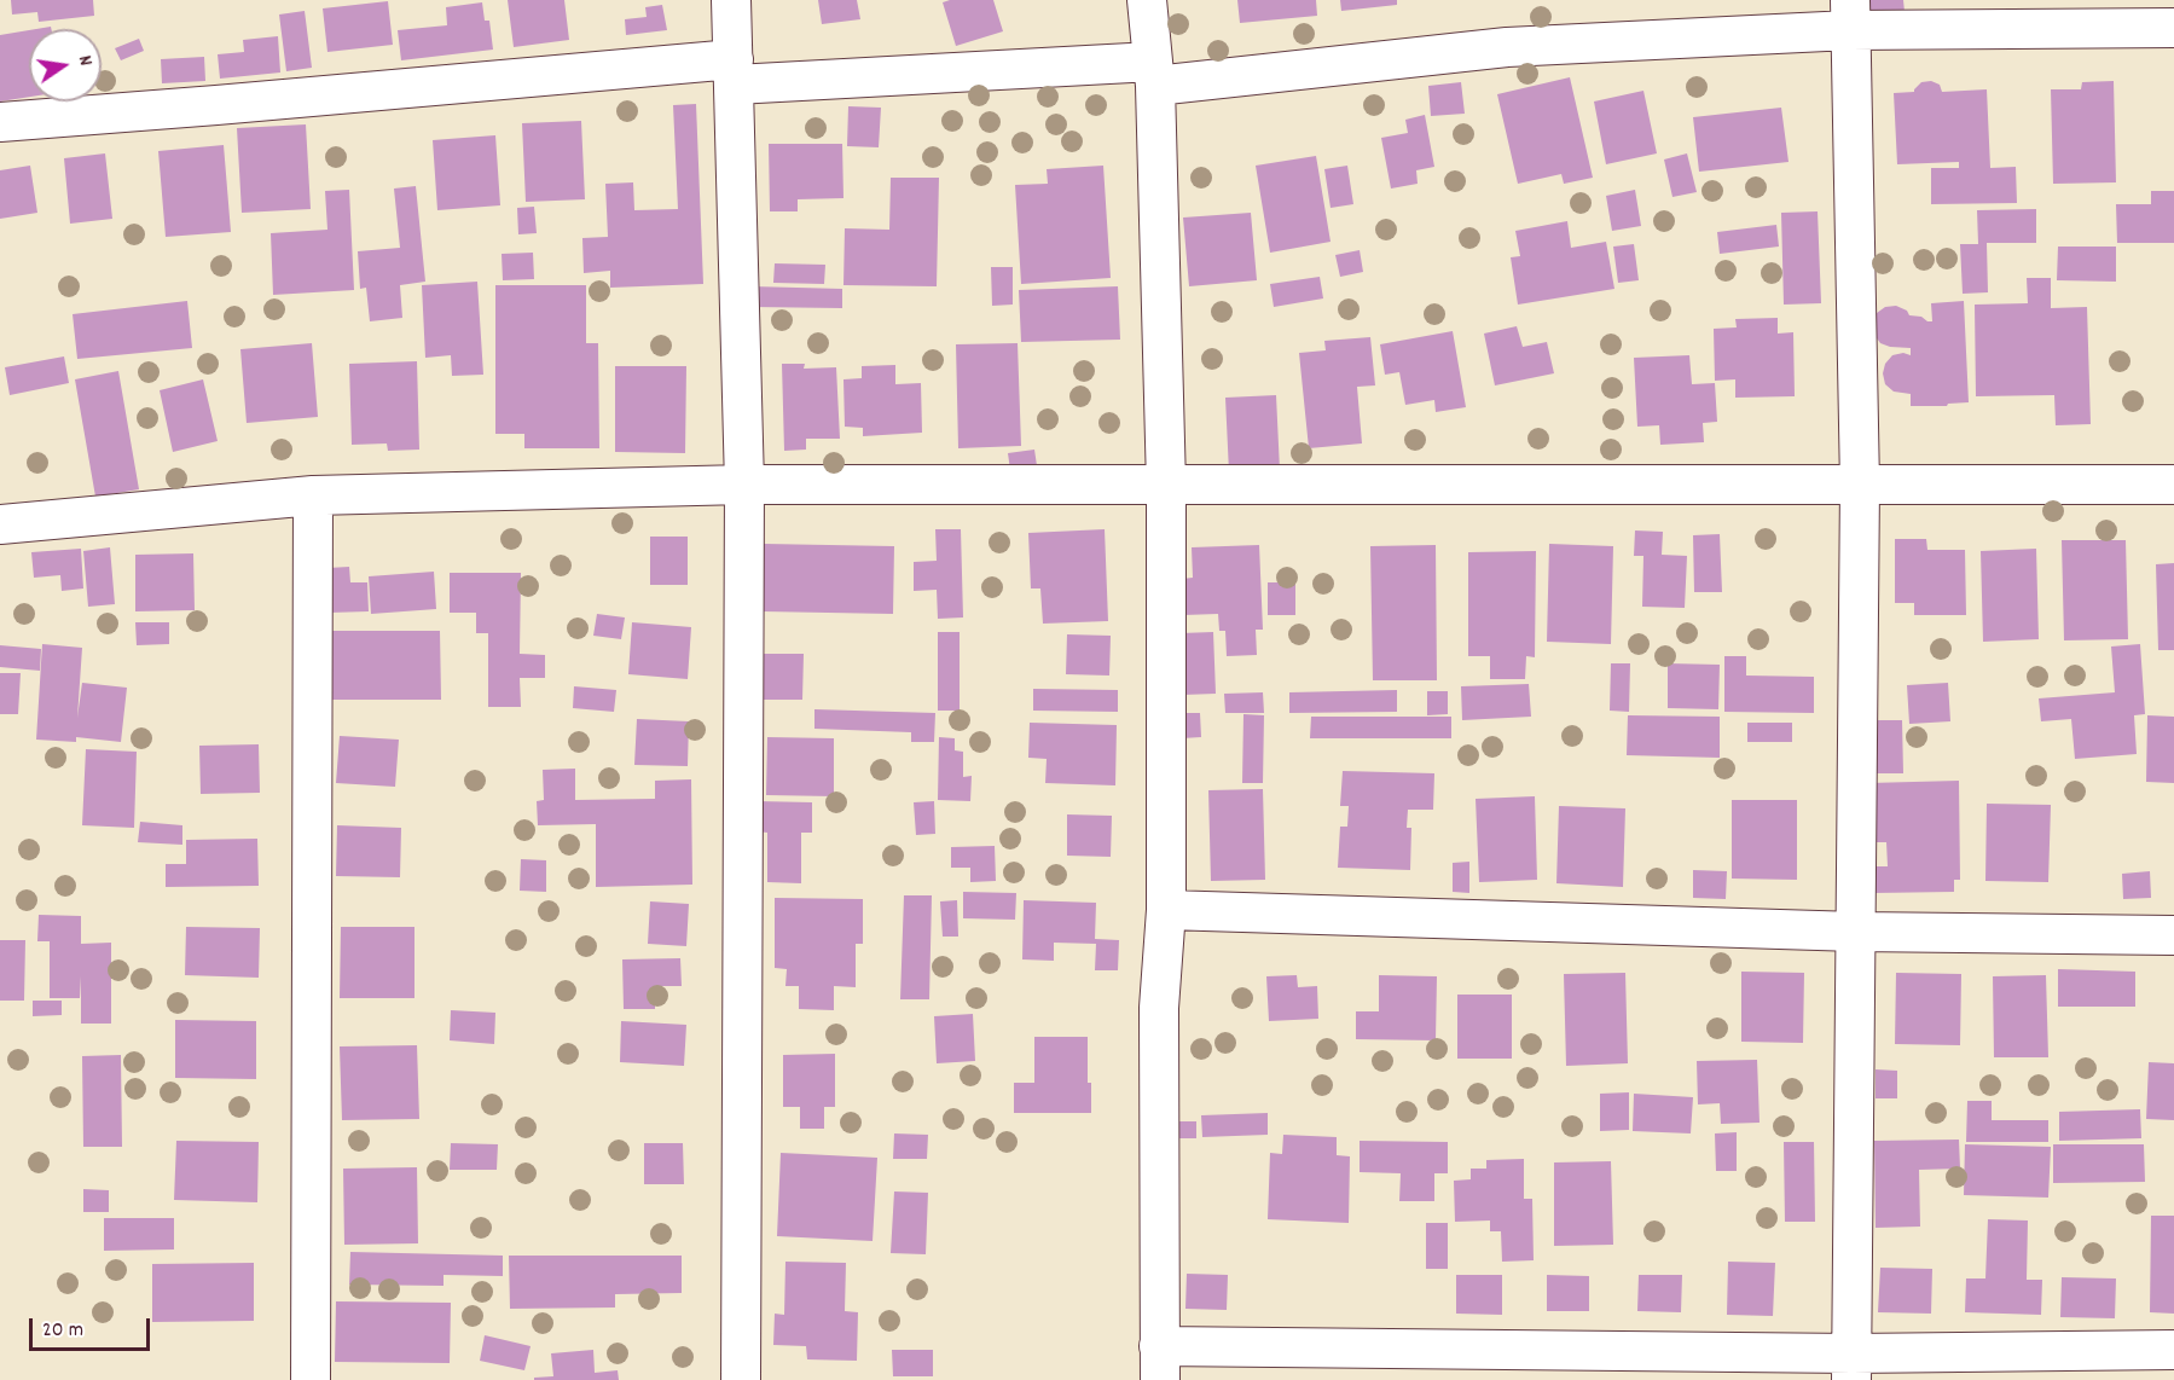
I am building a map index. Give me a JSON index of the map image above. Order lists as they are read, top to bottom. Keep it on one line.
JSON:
{"scale_bar":"20 m","north":"right"}
